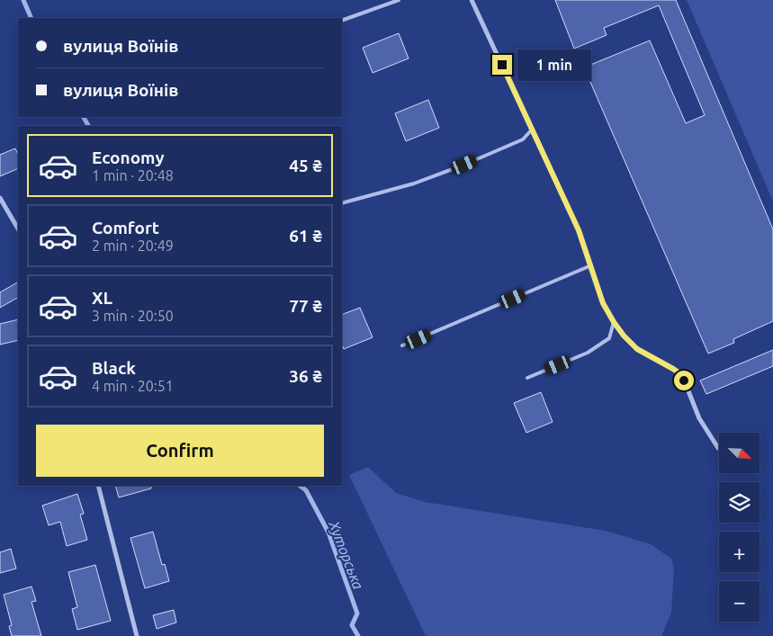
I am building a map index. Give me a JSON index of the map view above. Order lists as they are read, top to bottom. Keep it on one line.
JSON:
{"water":["Хуторська"],"north":"bottom right","page":{"banner":["вулиця Воїнів","вулиця Воїнів"],"bubble":"1 min","list":[{"name":"Economy","note":"1 min · 20:48","value":"45 ₴"},{"name":"Comfort","note":"2 min · 20:49","value":"61 ₴"},{"name":"XL","note":"3 min · 20:50","value":"77 ₴"},{"name":"Black","note":"4 min · 20:51","value":"36 ₴"}],"buttons":"Confirm","map_buttons":["+","−"]}}
